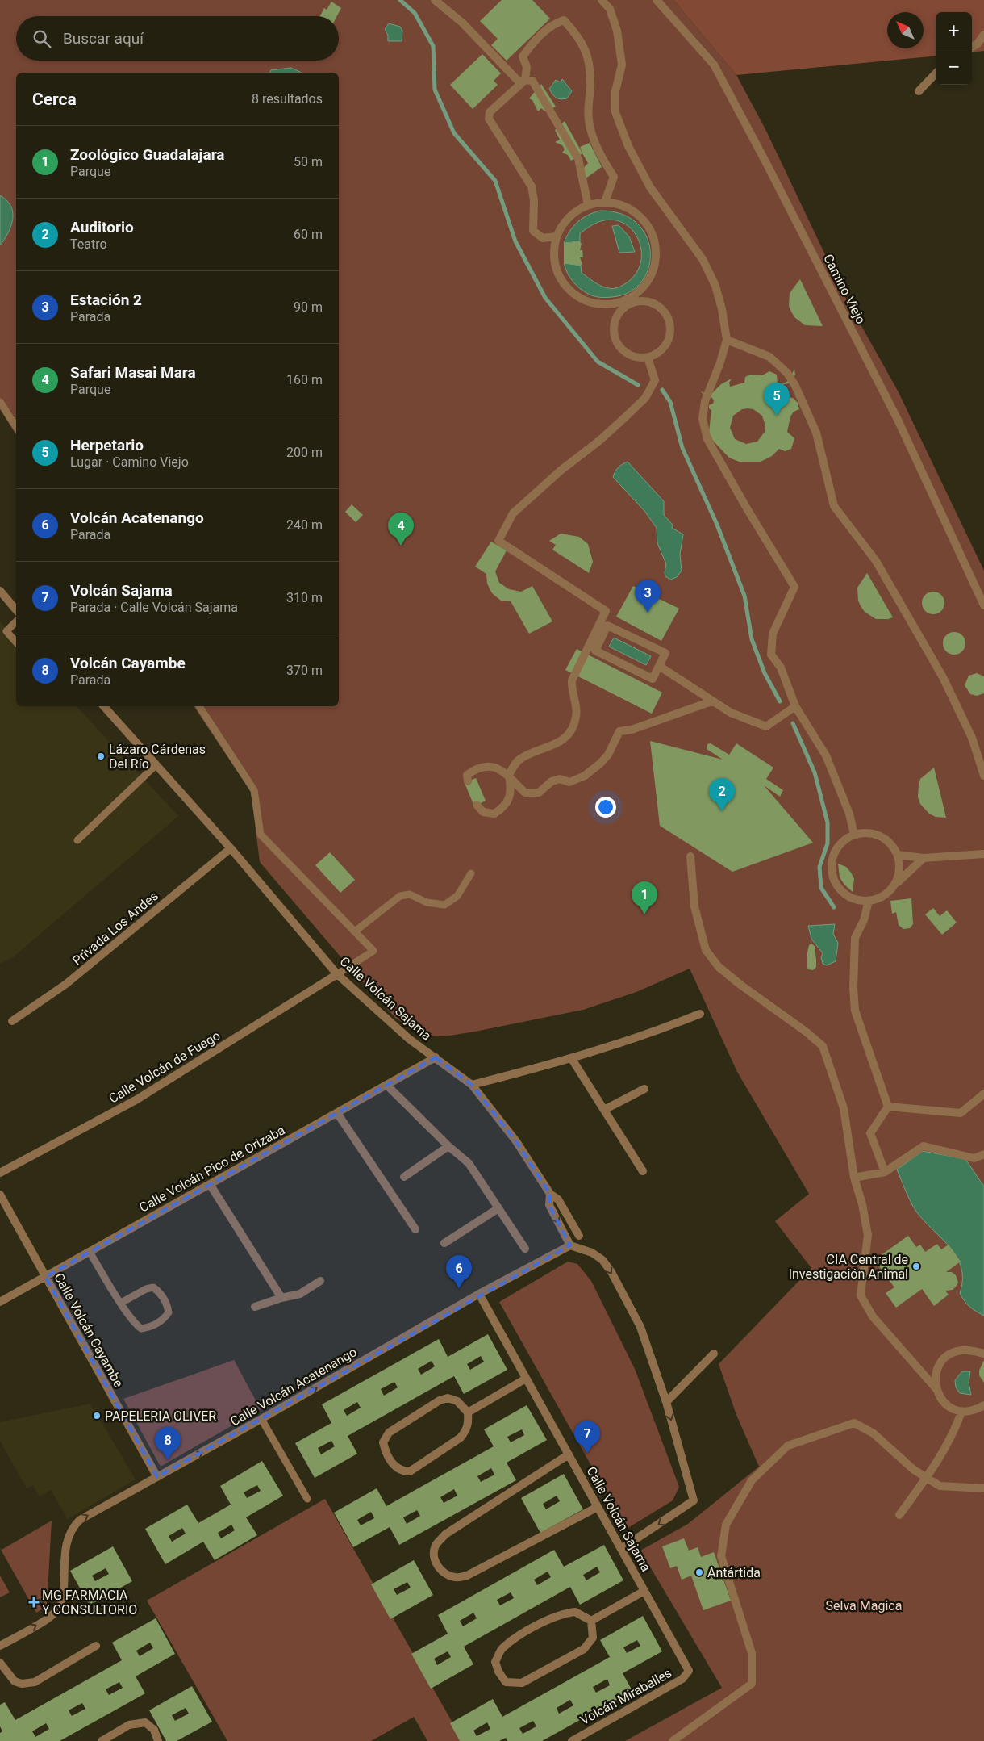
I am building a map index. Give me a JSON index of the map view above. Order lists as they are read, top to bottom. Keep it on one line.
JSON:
{"streets":{"street":["Camino Viejo","Privada Los Andes","Calle Volcán Sajama","Calle Volcán de Fuego","Calle Volcán Pico de Orizaba","Calle Volcán Cayambe","Calle Volcán Acatenango","Volcán Miraballes"]},"crossings":[["Privada Los Andes","Calle Volcán Sajama"],["Calle Volcán Sajama","Calle Volcán de Fuego"],["Calle Volcán Sajama","Calle Volcán Pico de Orizaba"],["Calle Volcán Sajama","Calle Volcán Acatenango"],["Calle Volcán Sajama","Volcán Miraballes"],["Calle Volcán Pico de Orizaba","Calle Volcán Cayambe"],["Calle Volcán Cayambe","Calle Volcán Acatenango"]],"one_way":["Calle Volcán Acatenango"],"parks":["Selva Magica"],"places":{"other":["Lázaro Cárdenas Del Río","CIA Central de Investigación Animal","PAPELERIA OLIVER","Antártida"],"health":["MG FARMACIA Y CONSULTORIO"]},"north":"top left","page":{"map_buttons":["+","−"],"search":"Buscar aquí","heading":["Cerca","8 resultados"],"list":[{"mark":"1","name":"Zoológico Guadalajara","note":"Parque","value":"50 m"},{"mark":"2","name":"Auditorio","note":"Teatro","value":"60 m"},{"mark":"3","name":"Estación 2","note":"Parada","value":"90 m"},{"mark":"4","name":"Safari Masai Mara","note":"Parque","value":"160 m"},{"mark":"5","name":"Herpetario","note":"Lugar · Camino Viejo","value":"200 m"},{"mark":"6","name":"Volcán Acatenango","note":"Parada","value":"240 m"},{"mark":"7","name":"Volcán Sajama","note":"Parada · Calle Volcán Sajama","value":"310 m"},{"mark":"8","name":"Volcán Cayambe","note":"Parada","value":"370 m"}],"pins":["5","4","3","2","1","6","7","8"]}}
